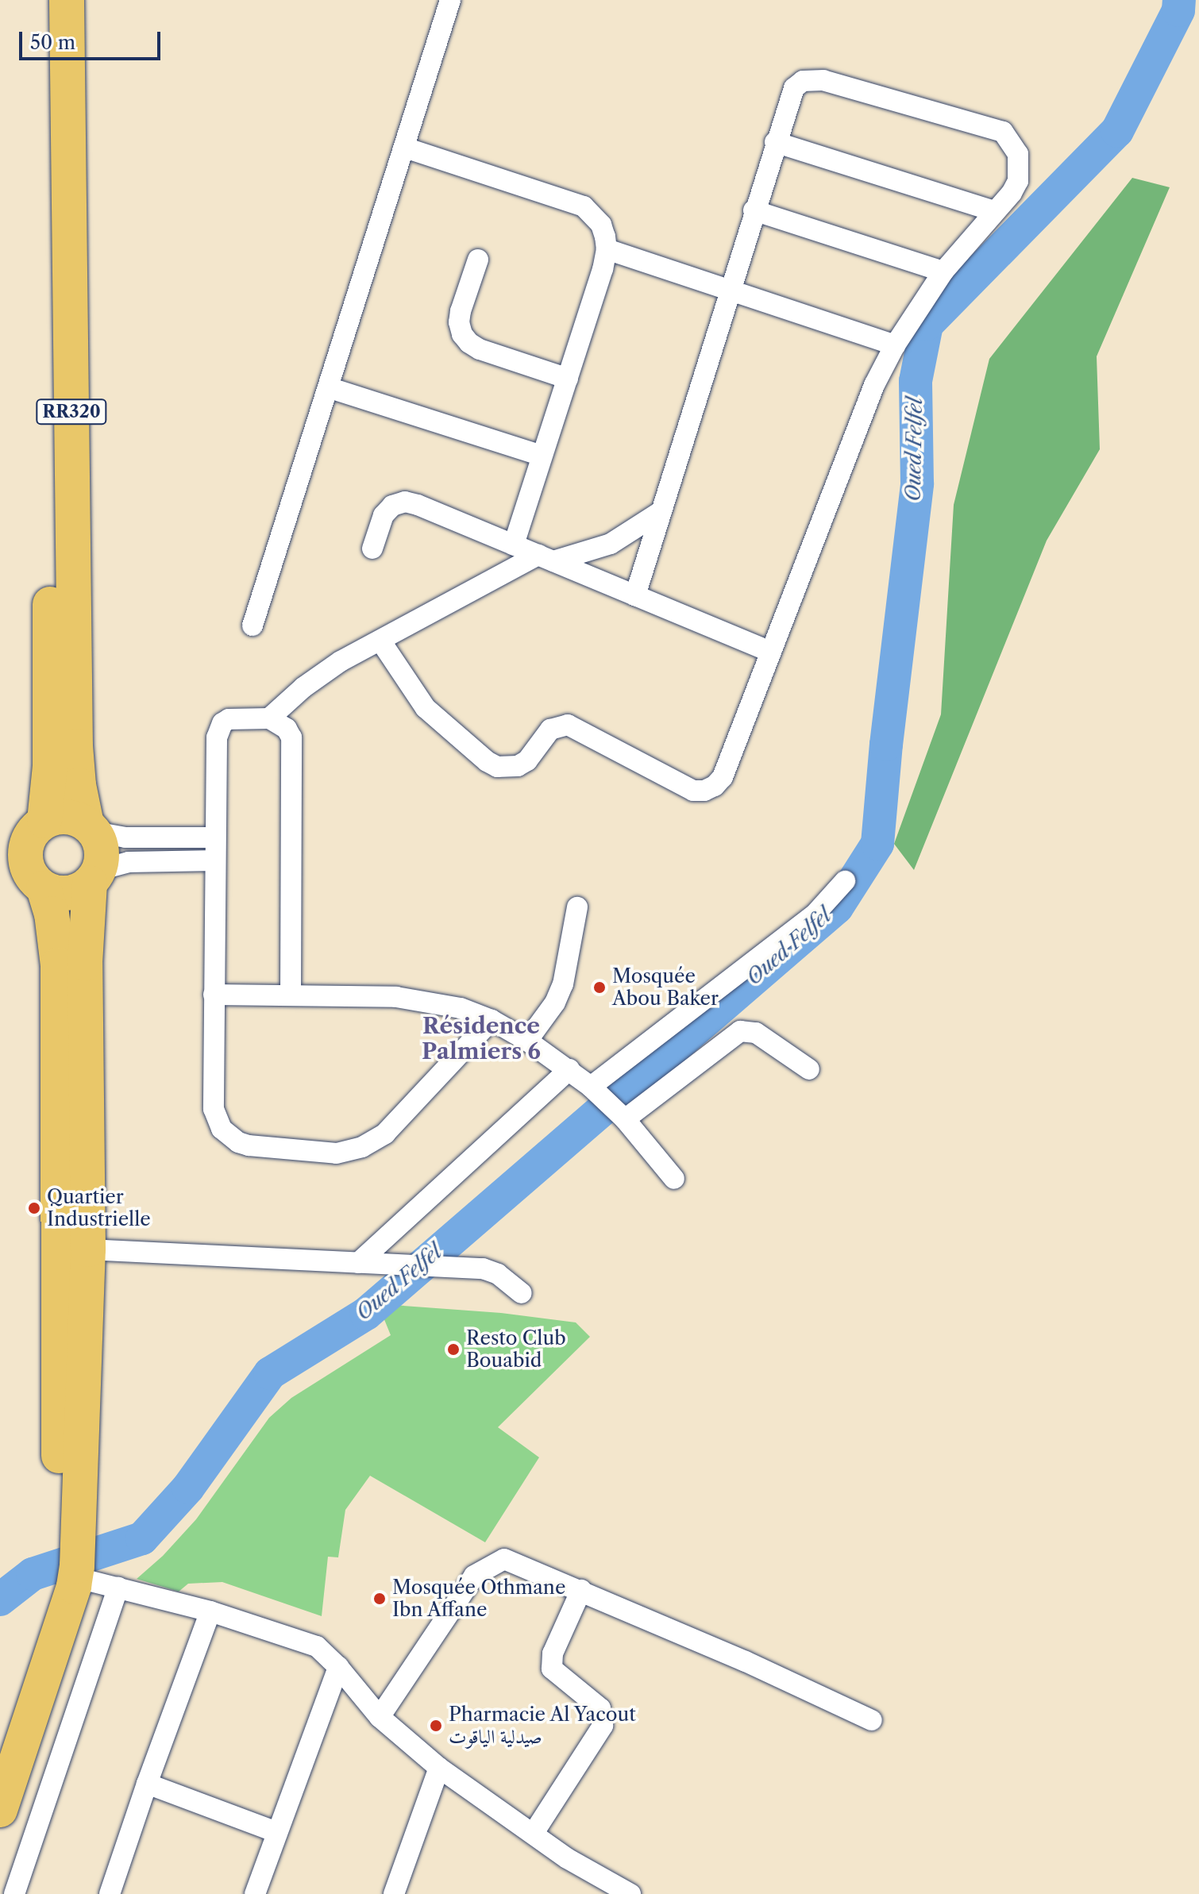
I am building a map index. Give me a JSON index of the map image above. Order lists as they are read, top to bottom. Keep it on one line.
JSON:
{"streets":{"highway":["RR320"]},"districts":["Résidence Palmiers 6"],"water":["Oued Felfel"],"places":["Mosquée Abou Baker","Quartier Industrielle","Resto Club Bouabid","Mosquée Othmane Ibn Affane","Pharmacie Al Yacout صيدلية الياقوت"],"scale_bar":"50 m"}
